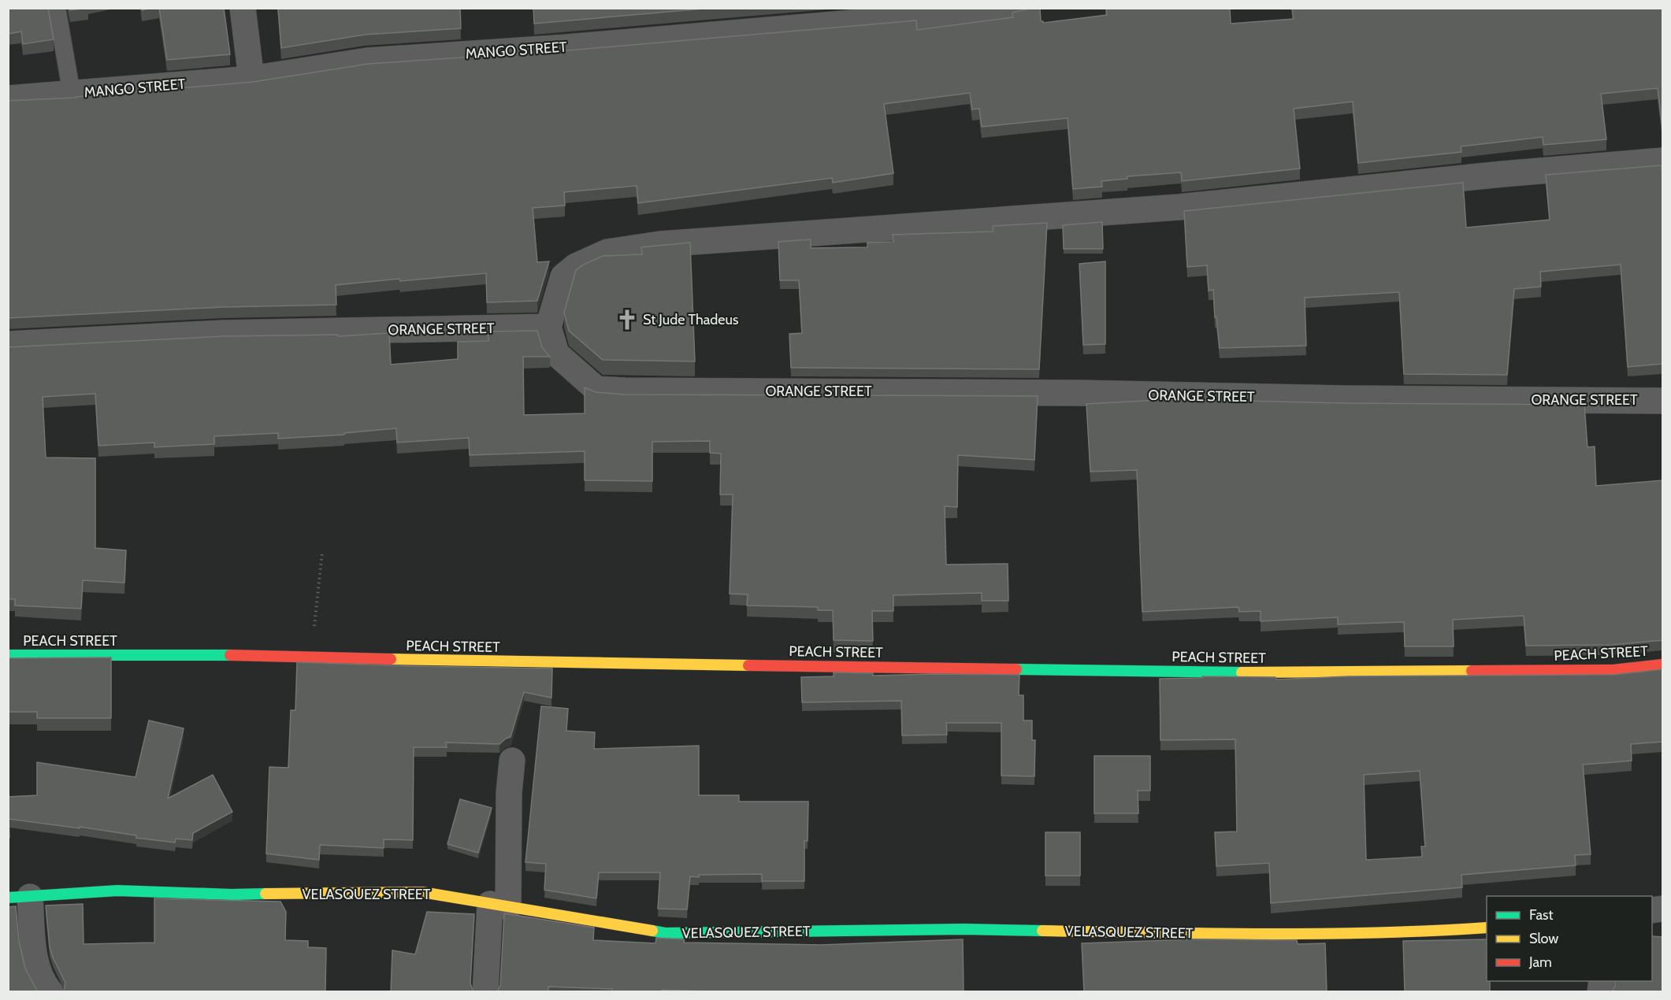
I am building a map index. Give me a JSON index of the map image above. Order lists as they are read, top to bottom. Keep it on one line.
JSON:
{"streets":{"street":["MANGO STREET","ORANGE STREET","PEACH STREET","VELASQUEZ STREET"]},"places":{"church":["St Jude Thadeus"]},"legend":["Fast","Slow","Jam"]}
